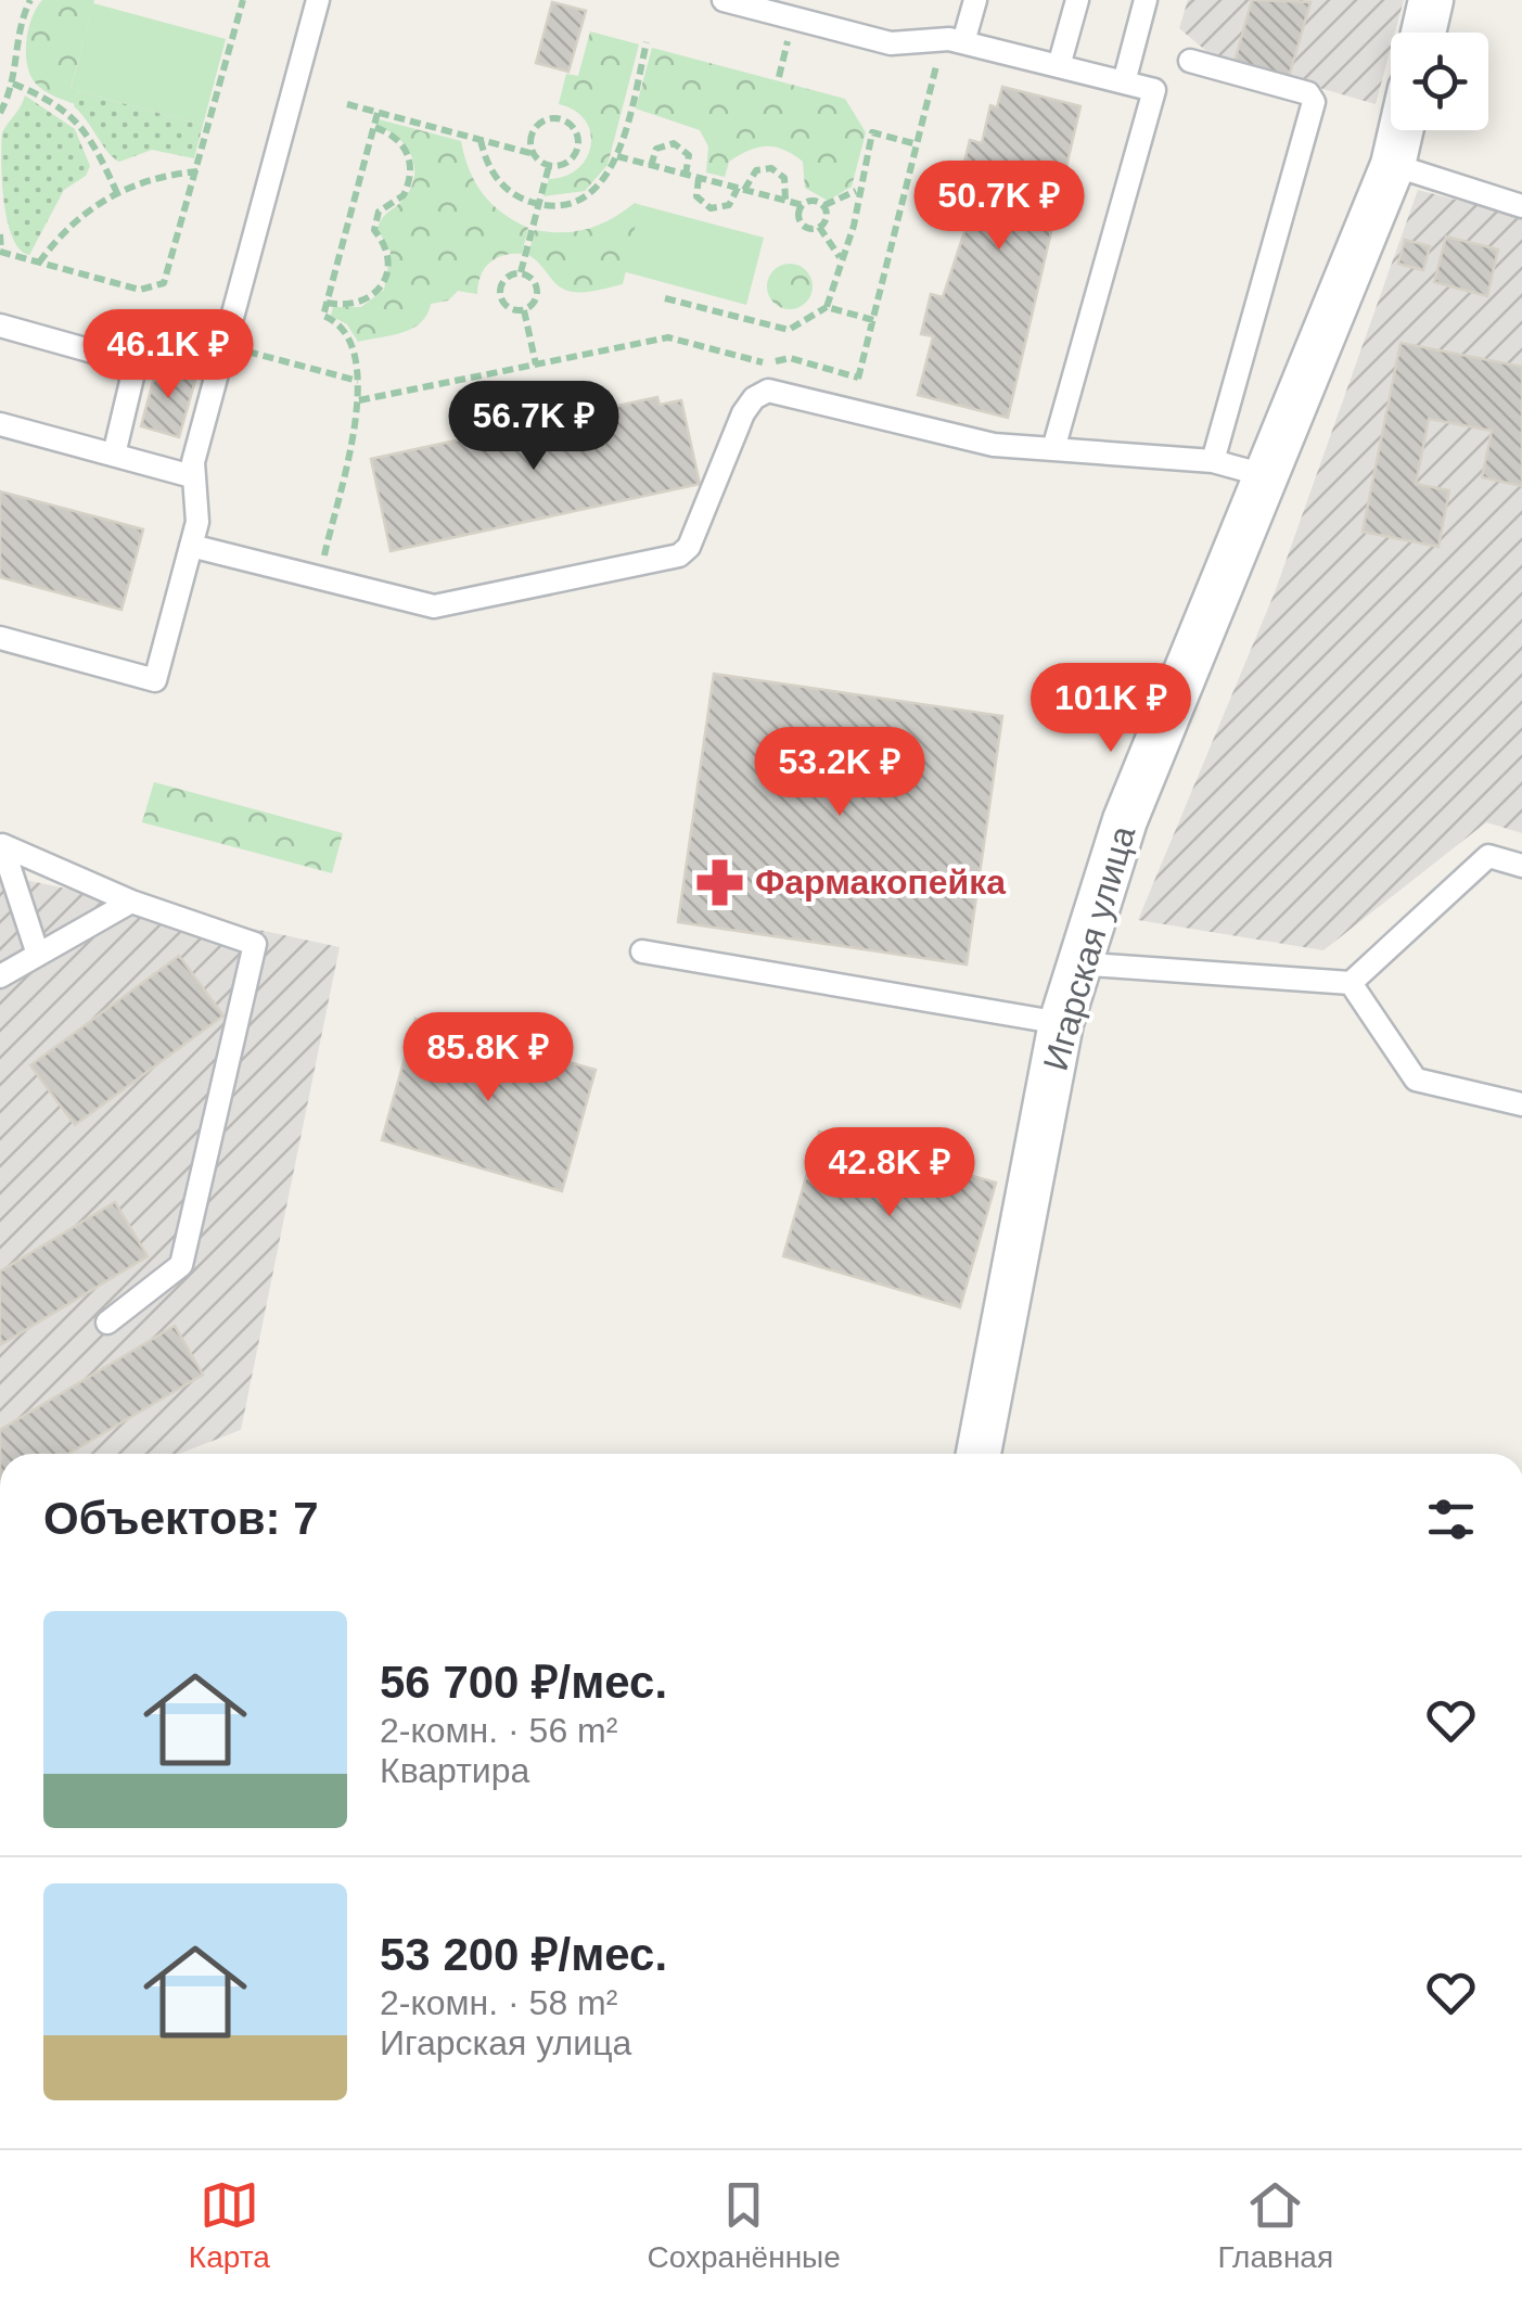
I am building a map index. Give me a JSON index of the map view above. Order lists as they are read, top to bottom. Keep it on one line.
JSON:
{"streets":{"street":["Игарская улица"]},"places":{"pharmacy":["Фармакопейка"]},"page":{"price":["50.7K ₽","46.1K ₽","56.7K ₽","101K ₽","53.2K ₽","85.8K ₽","42.8K ₽"],"heading":"Объектов: 7","list":[{"name":"56 700 ₽/мес.","note":"2-комн. · 56 m² · Квартира"},{"name":"53 200 ₽/мес.","note":"2-комн. · 58 m² · Игарская улица"}],"tabs":["Карта","Сохранённые","Главная"]}}
